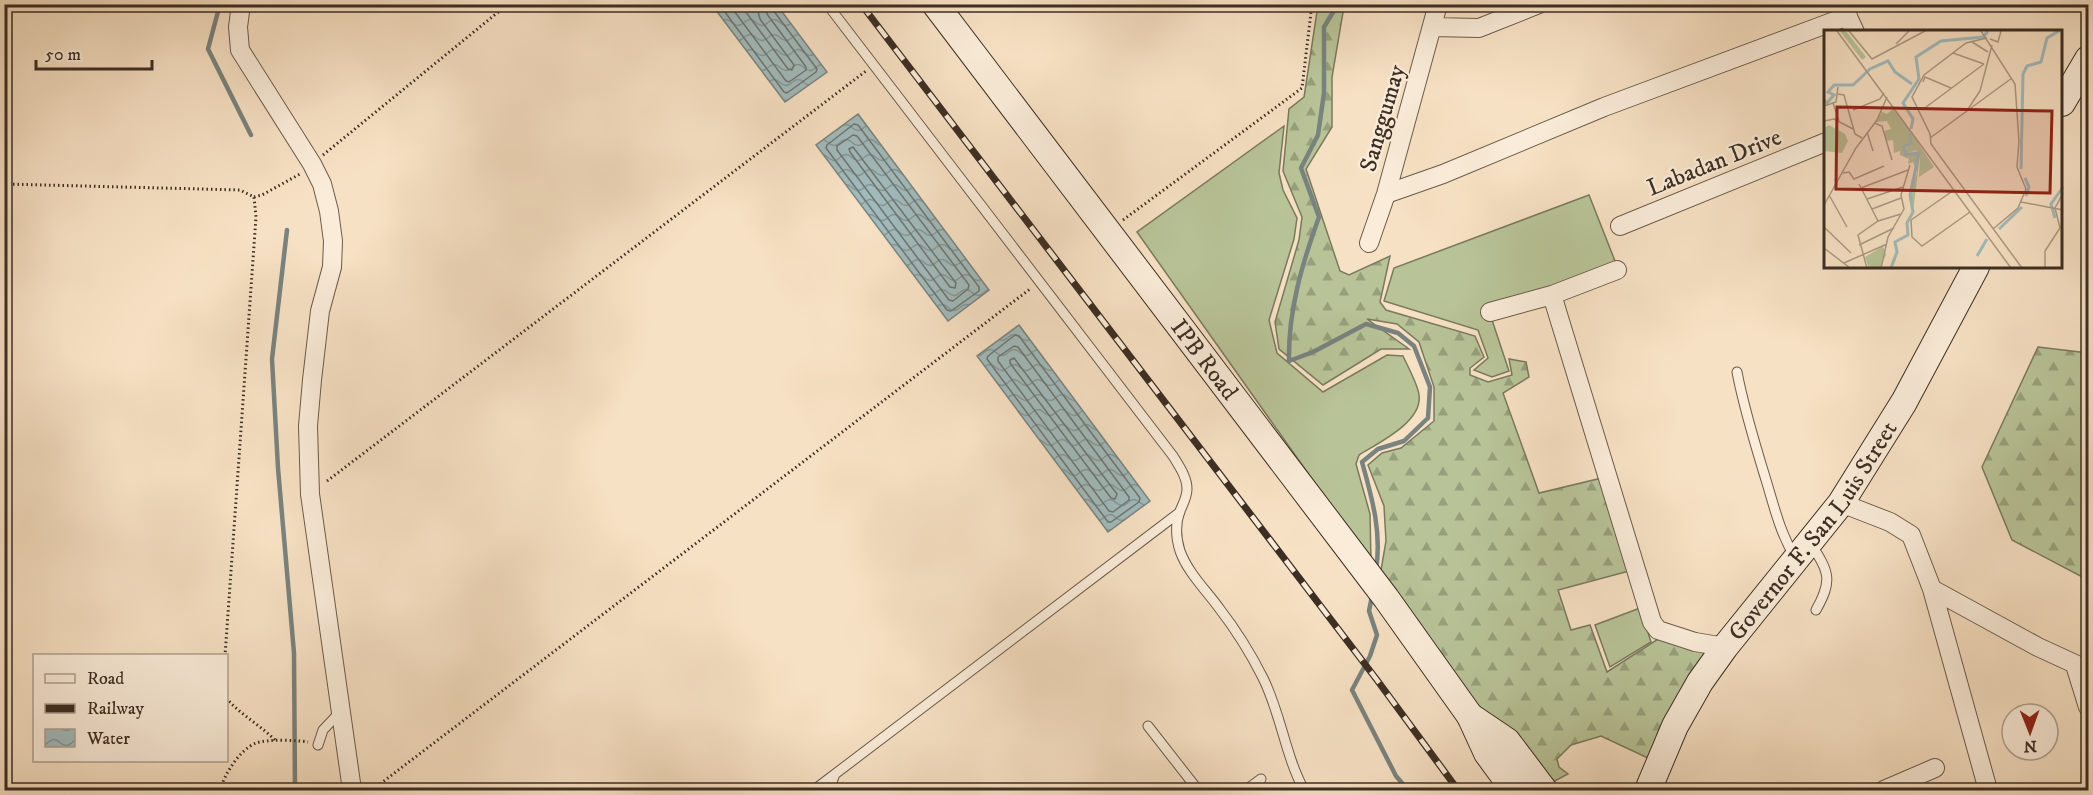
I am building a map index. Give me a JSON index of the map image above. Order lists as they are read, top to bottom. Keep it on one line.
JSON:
{"streets":{"street":["Sanggumay","Labadan Drive","IPB Road","Governor F. San Luis Street"]},"legend":["Road","Railway","Water"],"scale_bar":"50 m","north":"bottom"}
